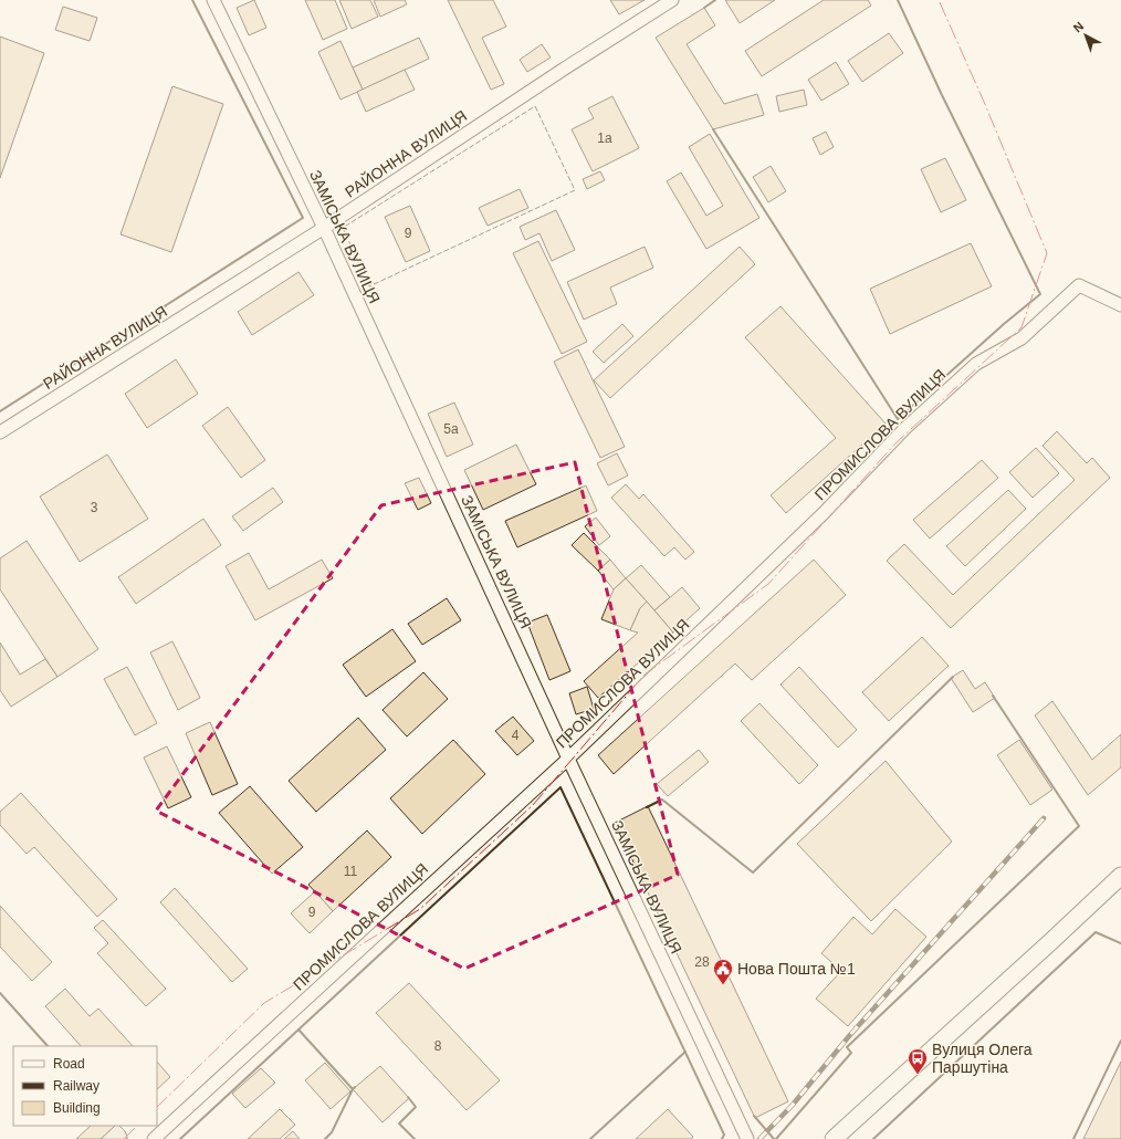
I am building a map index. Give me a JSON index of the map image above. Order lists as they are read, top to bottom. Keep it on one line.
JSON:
{"streets":{"street":["РАЙОННА ВУЛИЦЯ","ЗАМІСЬКА ВУЛИЦЯ","ПРОМИСЛОВА ВУЛИЦЯ"]},"crossings":[["РАЙОННА ВУЛИЦЯ","ЗАМІСЬКА ВУЛИЦЯ"],["ЗАМІСЬКА ВУЛИЦЯ","ПРОМИСЛОВА ВУЛИЦЯ"]],"places":{"public building":["Нова Пошта №1"],"bus stop":["Вулиця Олега Паршутіна"]},"house_numbers":["1а","9","5а","3","4","11","9","28","8"],"legend":["Road","Railway","Building"],"north":"top left"}
